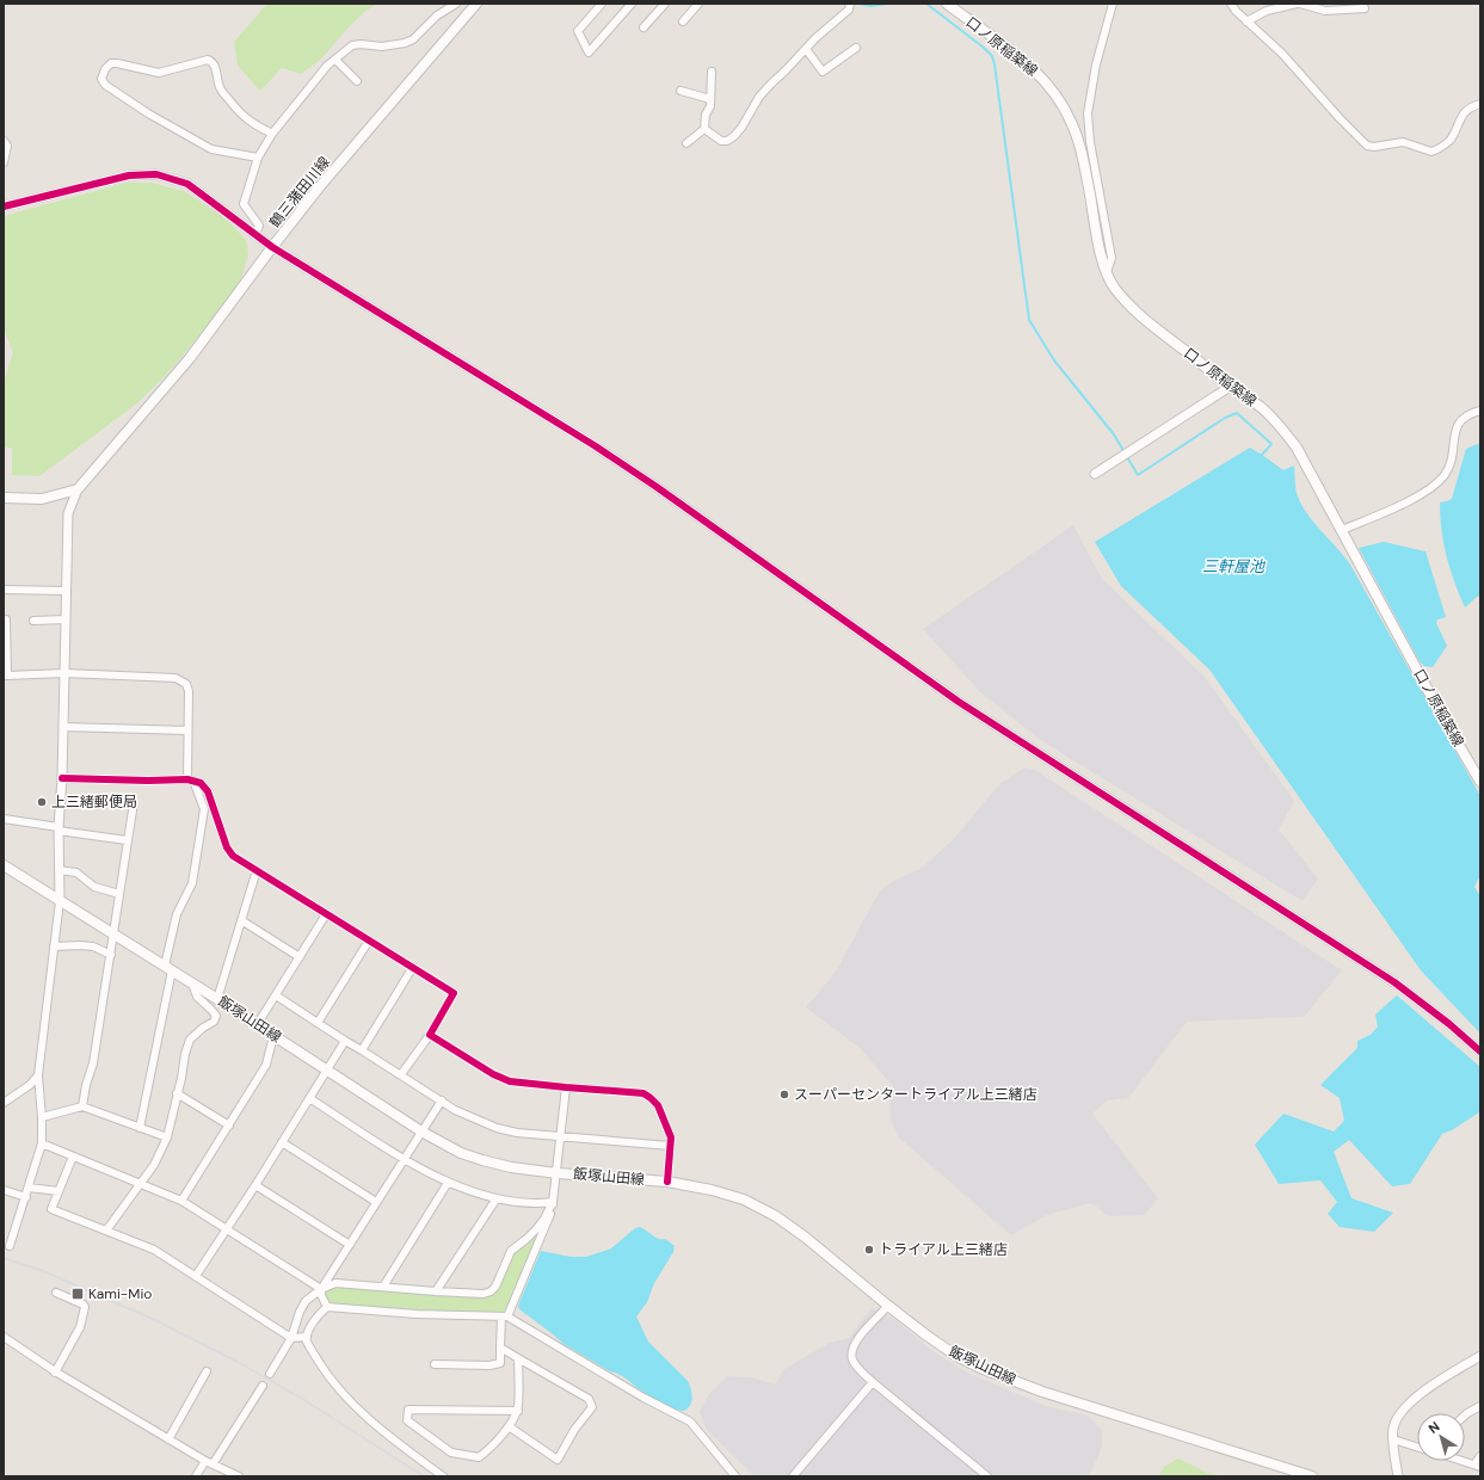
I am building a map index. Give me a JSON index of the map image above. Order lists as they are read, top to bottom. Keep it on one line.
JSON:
{"streets":{"main road":["口ノ原稲築線","鶴三潴田川線","飯塚山田線"]},"water":["三軒屋池"],"places":{"other":["上三緒郵便局","スーパーセンタートライアル上三緒店","トライアル上三緒店"],"transit":["Kami-Mio"]},"north":"top left"}
